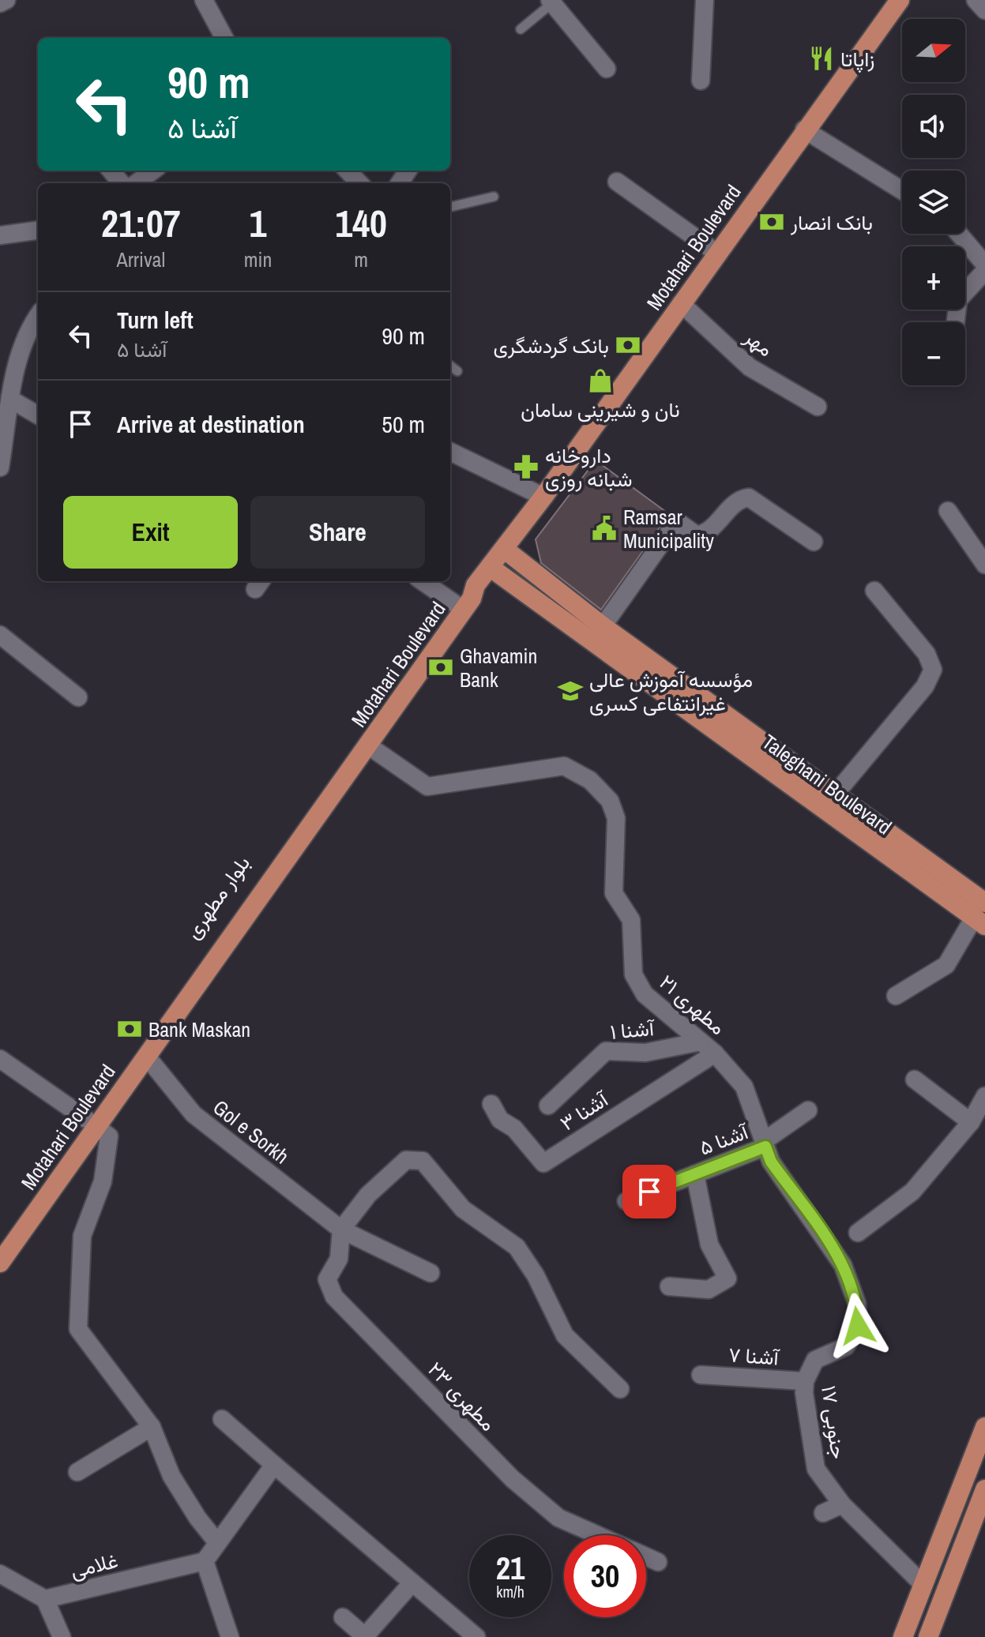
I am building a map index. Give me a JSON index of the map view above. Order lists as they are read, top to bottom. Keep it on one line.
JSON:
{"streets":{"main road":["Motahari Boulevard","Taleghani Boulevard","بلوار مطهری"],"street":["مهر","مطهری ۲۱","آشنا ۱","آشنا ۳","Gol e Sorkh","آشنا ۵","آشنا ۷","مطهری ۲۳","جنوبی ۱۷","غلامی"]},"crossings":[["Motahari Boulevard","مهر"],["Motahari Boulevard","Taleghani Boulevard"],["Motahari Boulevard","بلوار مطهری"],["Motahari Boulevard","مطهری ۲۱"],["Motahari Boulevard","Gol e Sorkh"],["مطهری ۲۱","آشنا ۱"],["مطهری ۲۱","آشنا ۳"],["مطهری ۲۱","آشنا ۵"],["مطهری ۲۱","جنوبی ۱۷"],["Gol e Sorkh","مطهری ۲۳"],["آشنا ۵","جنوبی ۱۷"],["آشنا ۷","جنوبی ۱۷"]],"places":{"restaurant":["زاپاتا"],"bank":["بانک انصار","بانک گردشگری","Ghavamin Bank","Bank Maskan"],"shop":["نان و شیرینی سامان"],"pharmacy":["داروخانه شبانه روزی"],"public building":["Ramsar Municipality"],"school or university":["مؤسسه آموزش عالی غیرانتفاعی کسری"]},"north":"right","page":{"map_buttons":["+","−"],"turn":["90 m","آشنا ۵"],"eta":["21:07","Arrival","1","min","140","m"],"list":[{"name":"Turn left","note":"آشنا ۵","value":"90 m"},{"name":"Arrive at destination","value":"50 m"}],"buttons":["Exit","Share"],"speed":"21 km/h","limit":"30"}}
